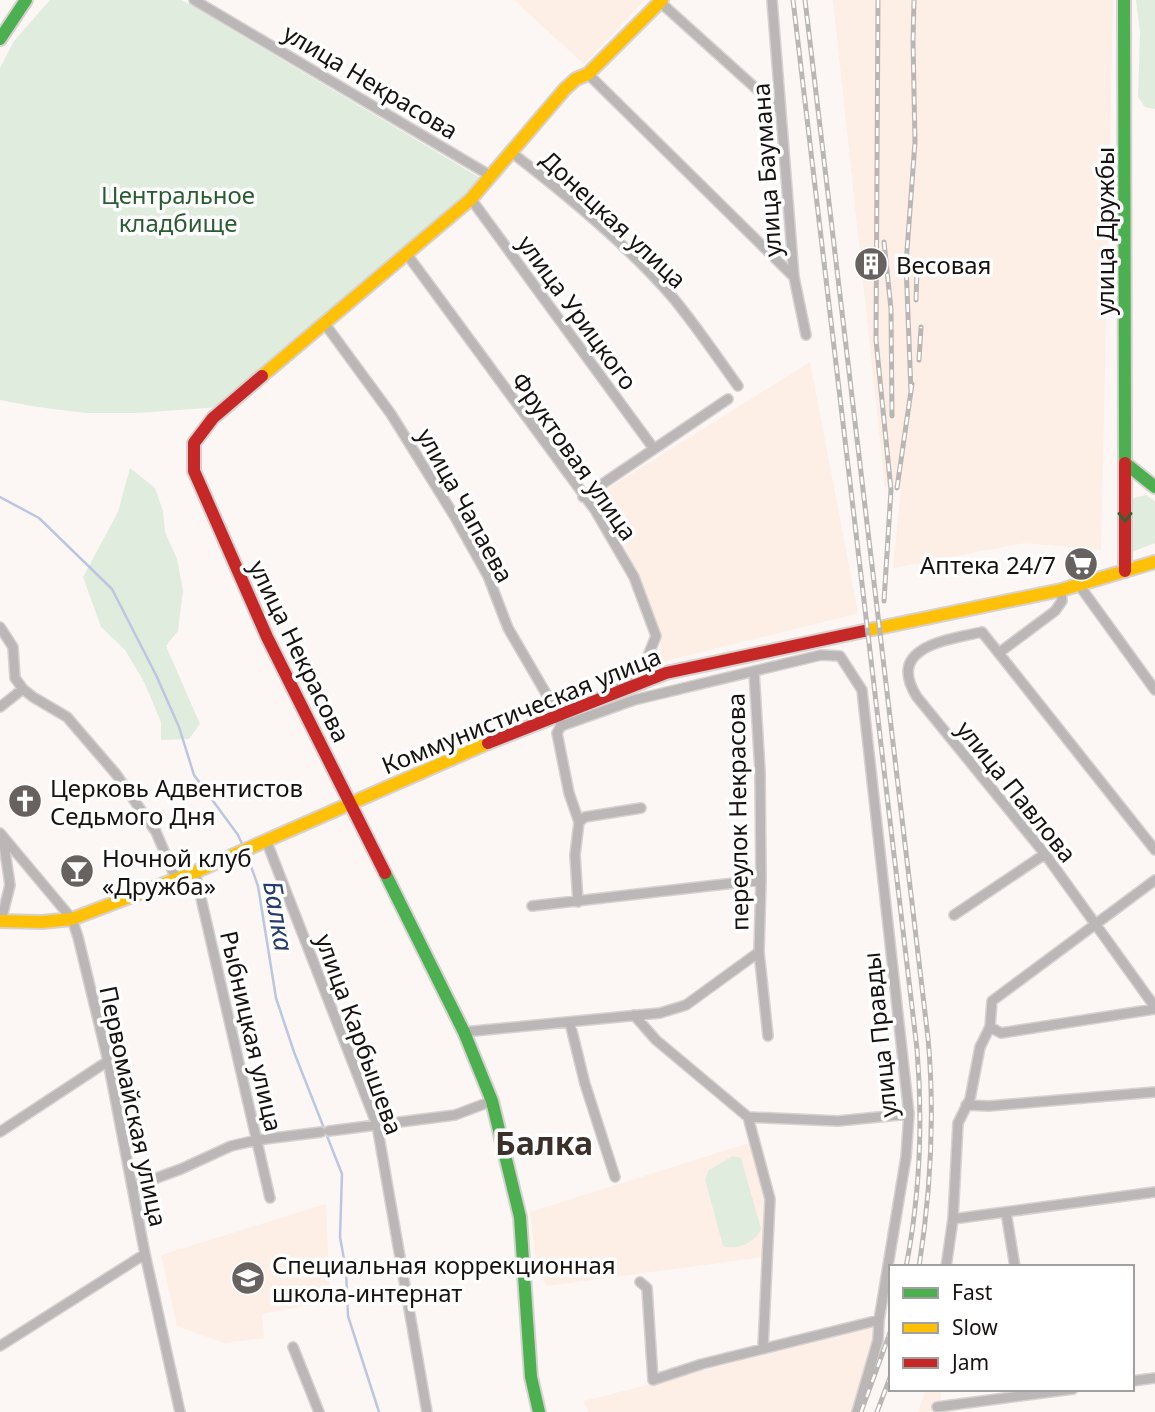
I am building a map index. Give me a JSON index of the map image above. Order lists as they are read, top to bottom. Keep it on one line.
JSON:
{"streets":{"main road":["улица Некрасова","улица Дружбы","Коммунистическая улица"],"street":["улица Баумана","Донецкая улица","улица Урицкого","Фруктовая улица","улица Чапаева","улица Павлова","переулок Некрасова","Рыбницкая улица","улица Карбышева","улица Правды","Первомайская улица"]},"crossings":[["улица Некрасова","Донецкая улица"],["улица Некрасова","улица Урицкого"],["улица Некрасова","Фруктовая улица"],["улица Некрасова","улица Чапаева"],["улица Некрасова","Коммунистическая улица"],["улица Некрасова","переулок Некрасова"],["улица Дружбы","Коммунистическая улица"],["Фруктовая улица","Коммунистическая улица"],["улица Чапаева","Коммунистическая улица"],["Коммунистическая улица","Рыбницкая улица"],["Коммунистическая улица","улица Карбышева"],["Коммунистическая улица","Первомайская улица"],["переулок Некрасова","улица Правды"]],"districts":["Балка"],"water":["Балка"],"parks":["Центральное кладбище"],"places":{"building":["Весовая"],"supermarket":["Аптека 24/7"],"church":["Церковь Адвентистов Седьмого Дня"],"bar":["Ночной клуб «Дружба»"],"school or university":["Специальная коррекционная школа-интернат"]},"legend":["Fast","Slow","Jam"]}
